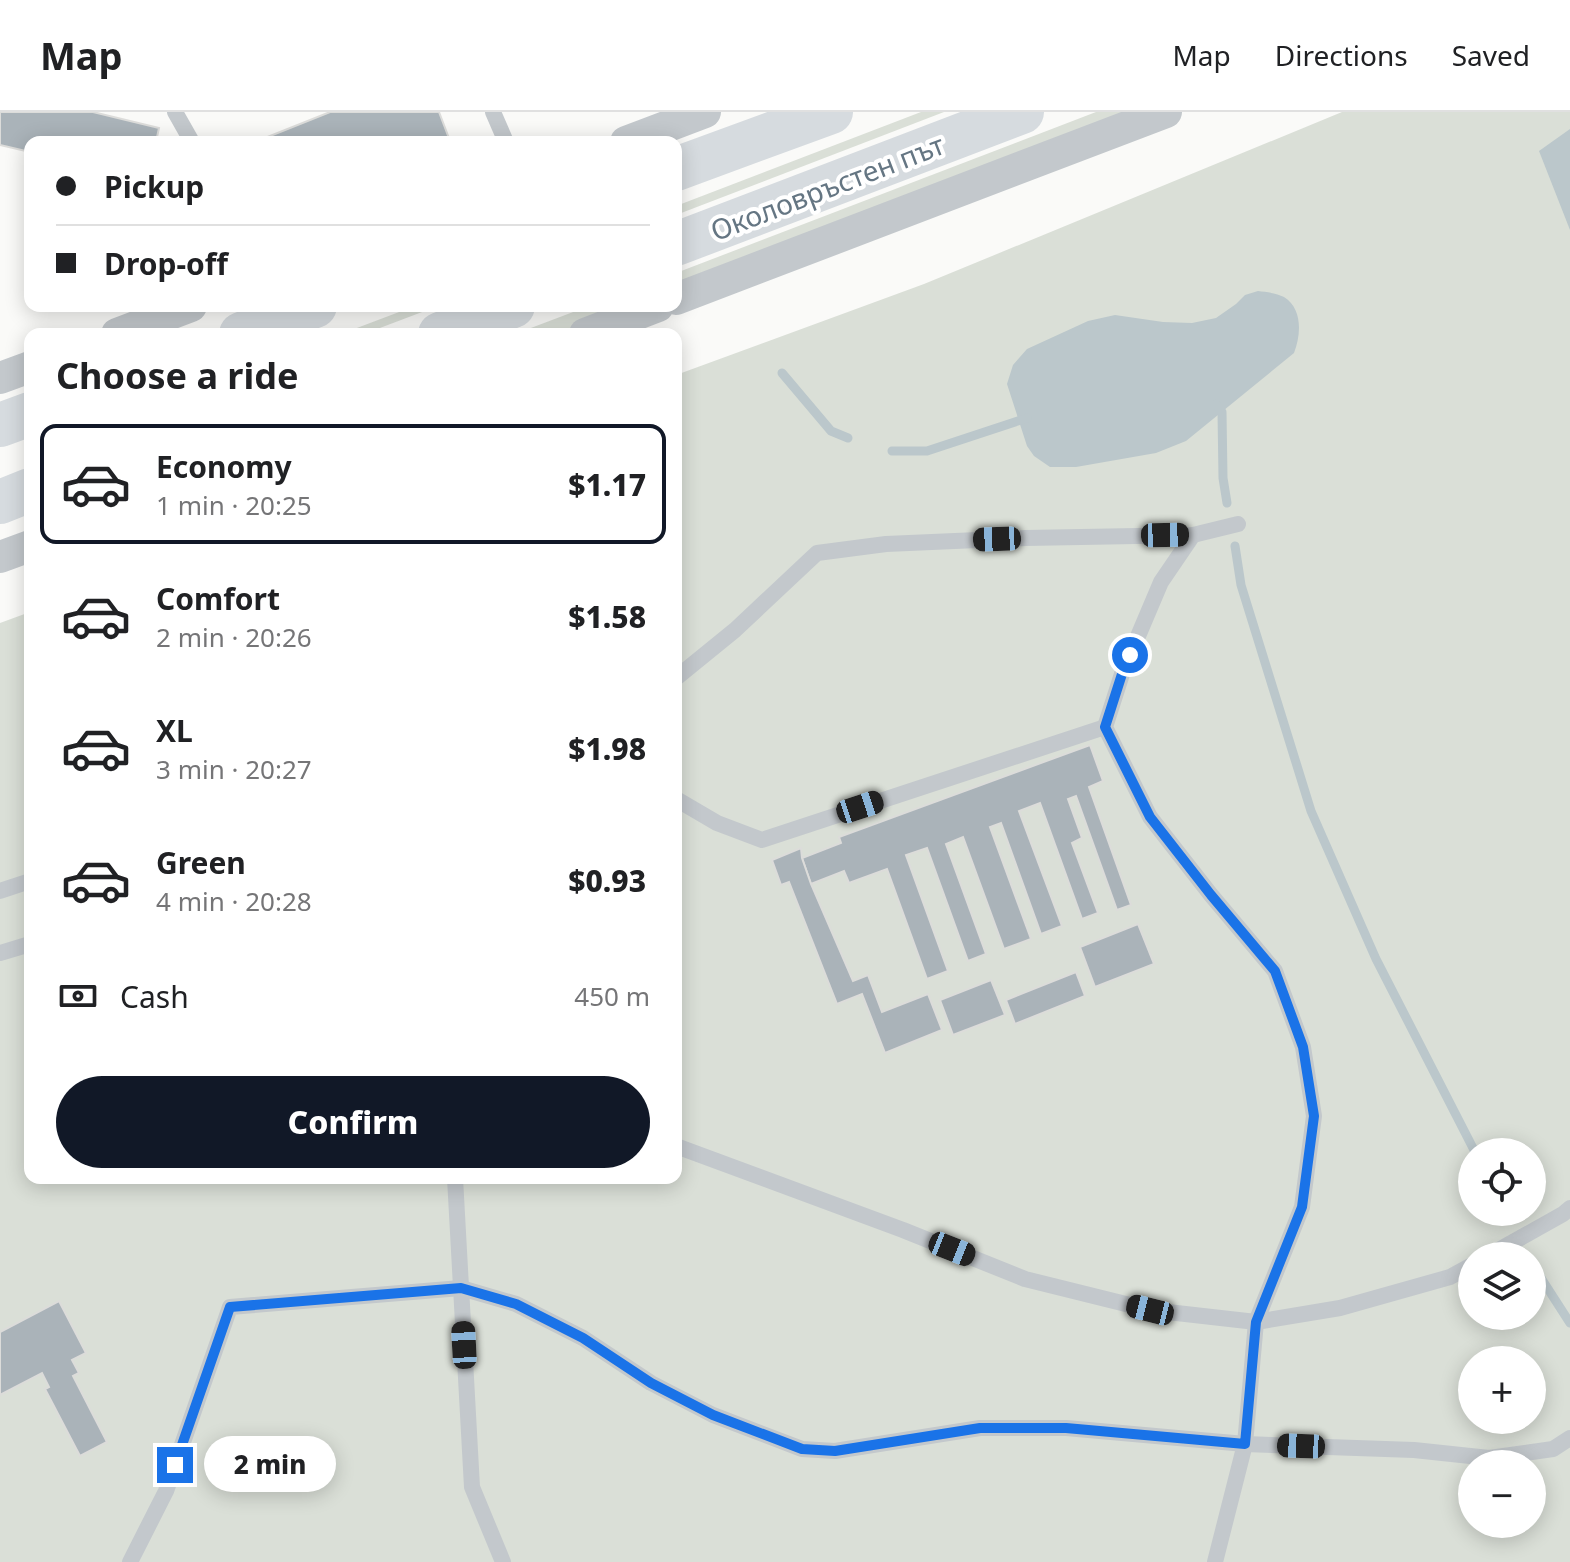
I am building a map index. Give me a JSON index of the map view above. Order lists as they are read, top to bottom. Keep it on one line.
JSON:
{"streets":{"highway":["Околовръстен път"]},"page":{"header":"Map","nav":["Map","Directions","Saved"],"banner":["Pickup","Drop-off"],"heading":"Choose a ride","list":[{"name":"Economy","note":"1 min · 20:25","value":"$1.17"},{"name":"Comfort","note":"2 min · 20:26","value":"$1.58"},{"name":"XL","note":"3 min · 20:27","value":"$1.98"},{"name":"Green","note":"4 min · 20:28","value":"$0.93"}],"pay":["Cash","450 m"],"buttons":"Confirm","map_buttons":["+","−"],"bubble":"2 min"}}
